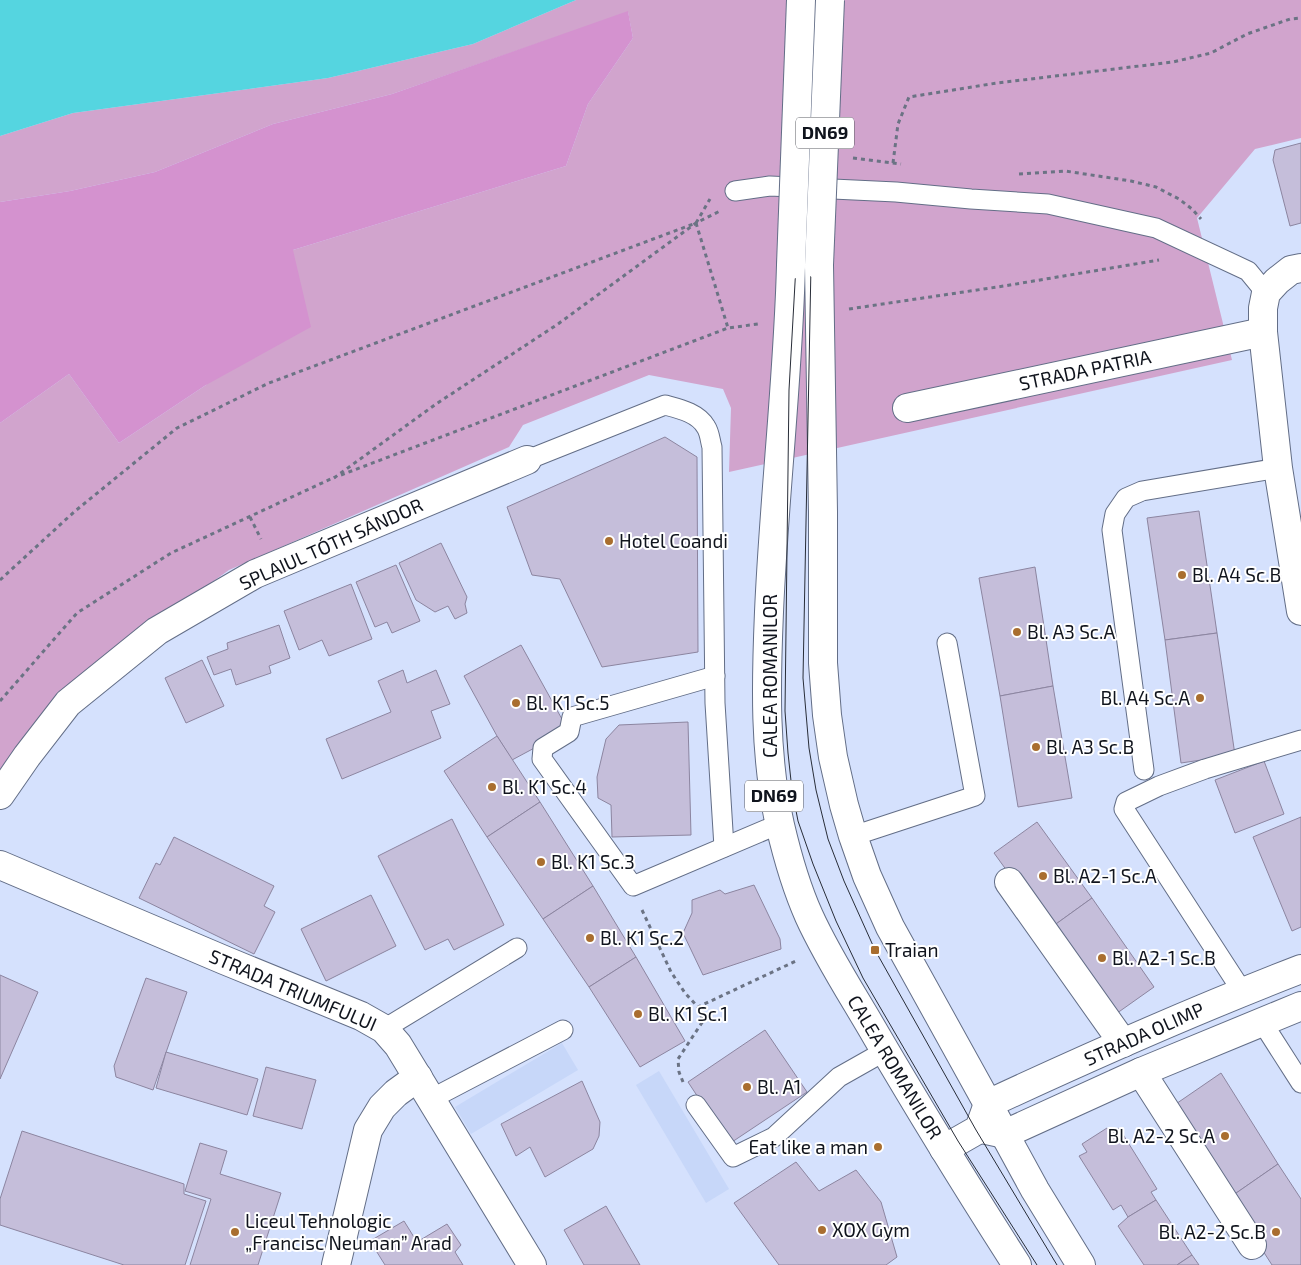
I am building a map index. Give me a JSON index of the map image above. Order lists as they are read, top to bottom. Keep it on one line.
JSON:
{"streets":{"street":["DN69","STRADA PATRIA","SPLAIUL TÓTH SÁNDOR","CALEA ROMANILOR","STRADA TRIUMFULUI","STRADA OLIMP"]},"crossings":[["DN69","STRADA OLIMP"]],"places":{"other":["Hotel Coandi","Bl. A4 Sc.B","Bl. A3 Sc.A","Bl. A4 Sc.A","Bl. K1 Sc.5","Bl. A3 Sc.B","Bl. K1 Sc.4","Bl. K1 Sc.3","Bl. A2-1 Sc.A","Bl. K1 Sc.2","Bl. A2-1 Sc.B","Bl. K1 Sc.1","Bl. A1","Bl. A2-2 Sc.A","Eat like a man","XOX Gym","Liceul Tehnologic „Francisc Neuman” Arad","Bl. A2-2 Sc.B"],"transit":["Traian"]}}
